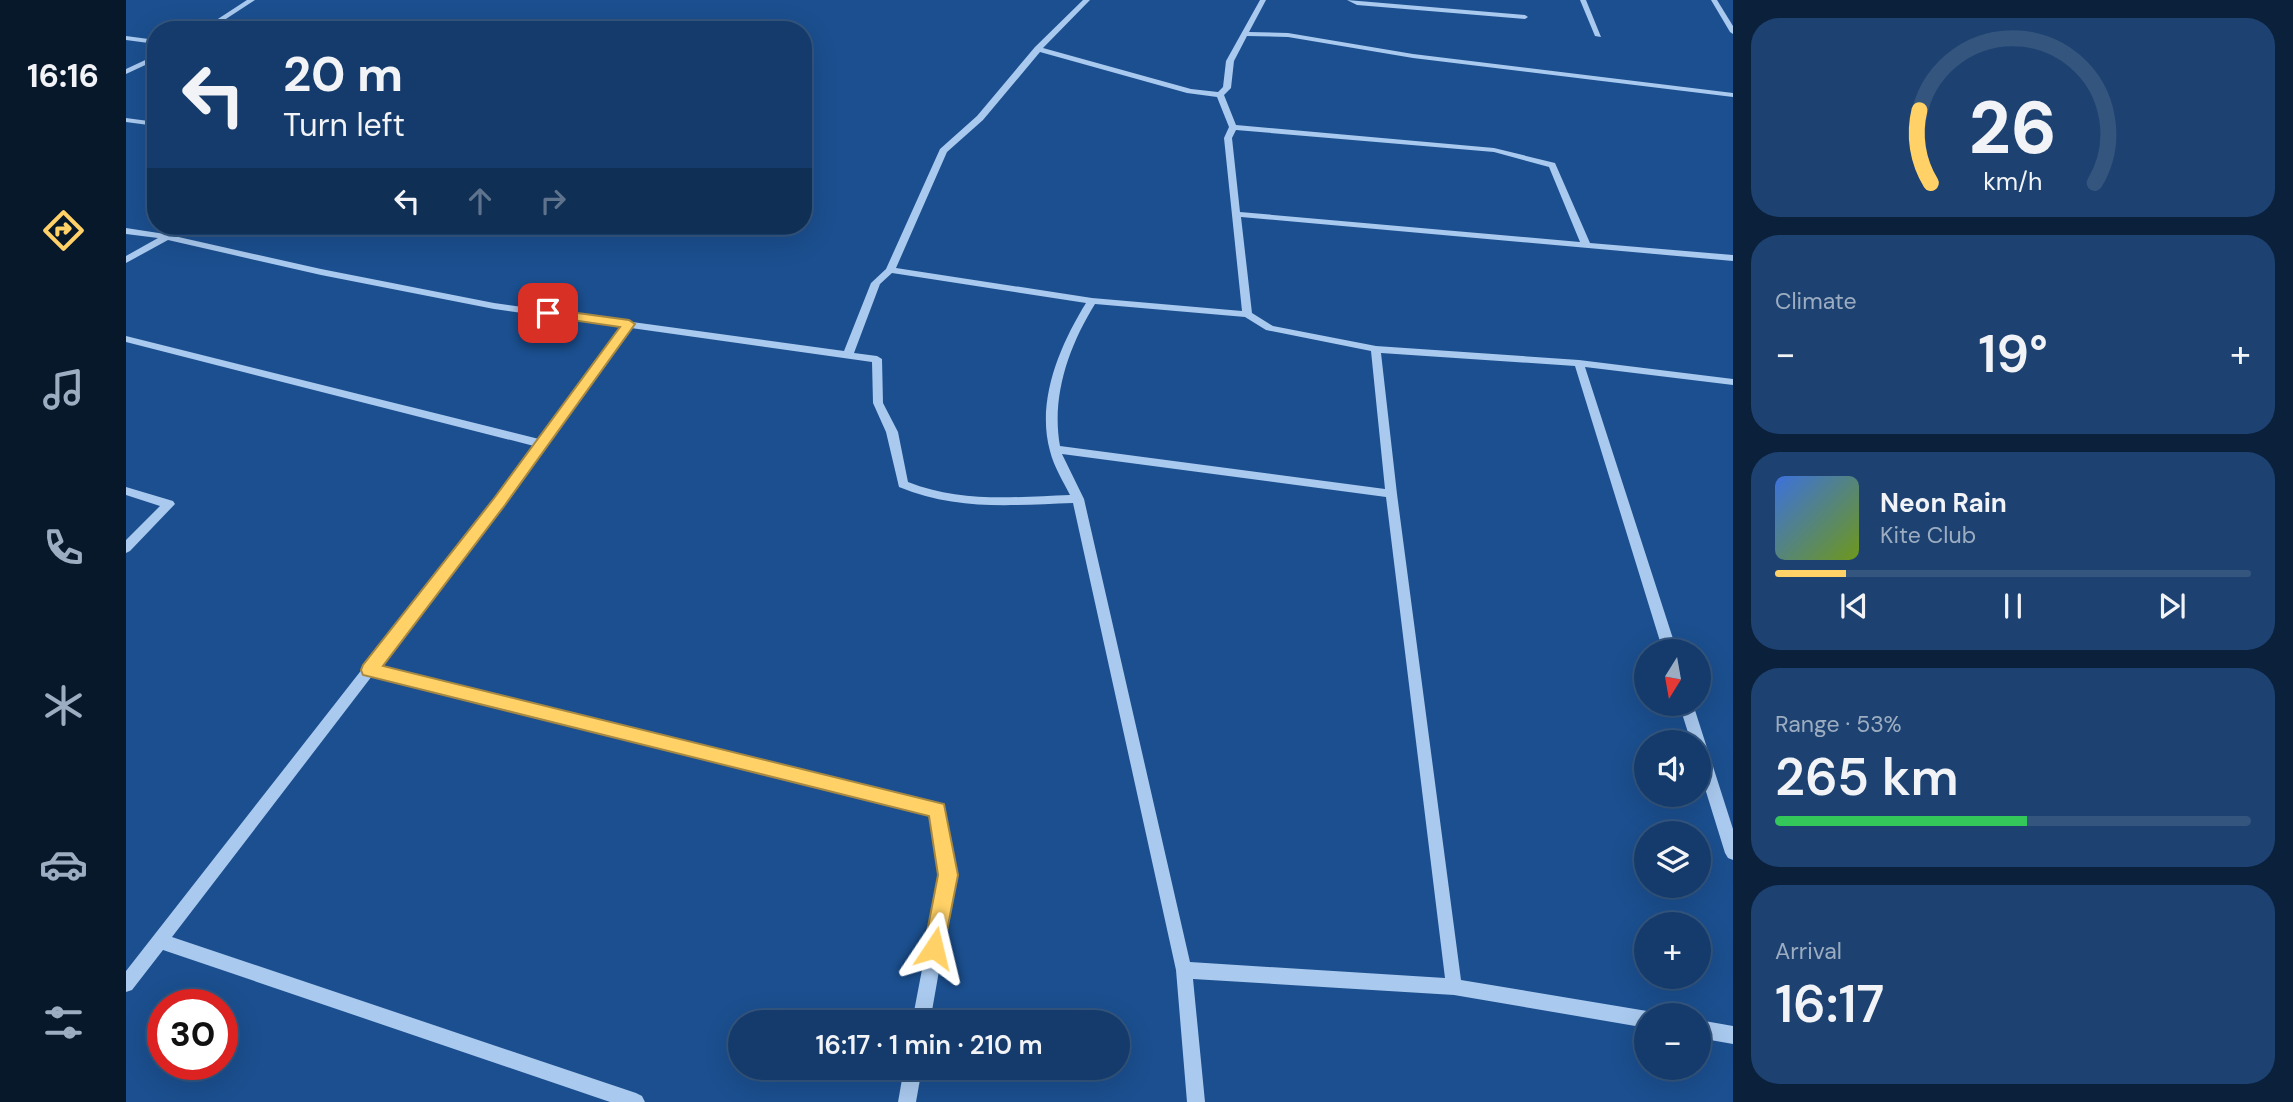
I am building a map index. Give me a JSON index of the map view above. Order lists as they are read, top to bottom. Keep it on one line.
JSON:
{"north":"bottom","page":{"tabs":"16:16","turn":["20 m","Turn left"],"tile":["Climate",["Range · 53%","265 km"],["Arrival","16:17"]],"heat":["−","19°","+"],"song":["Neon Rain","Kite Club"],"map_buttons":["+","−"],"limit":"30","trip":"16:17 · 1 min · 210 m","gauge":["26","km/h"]}}
